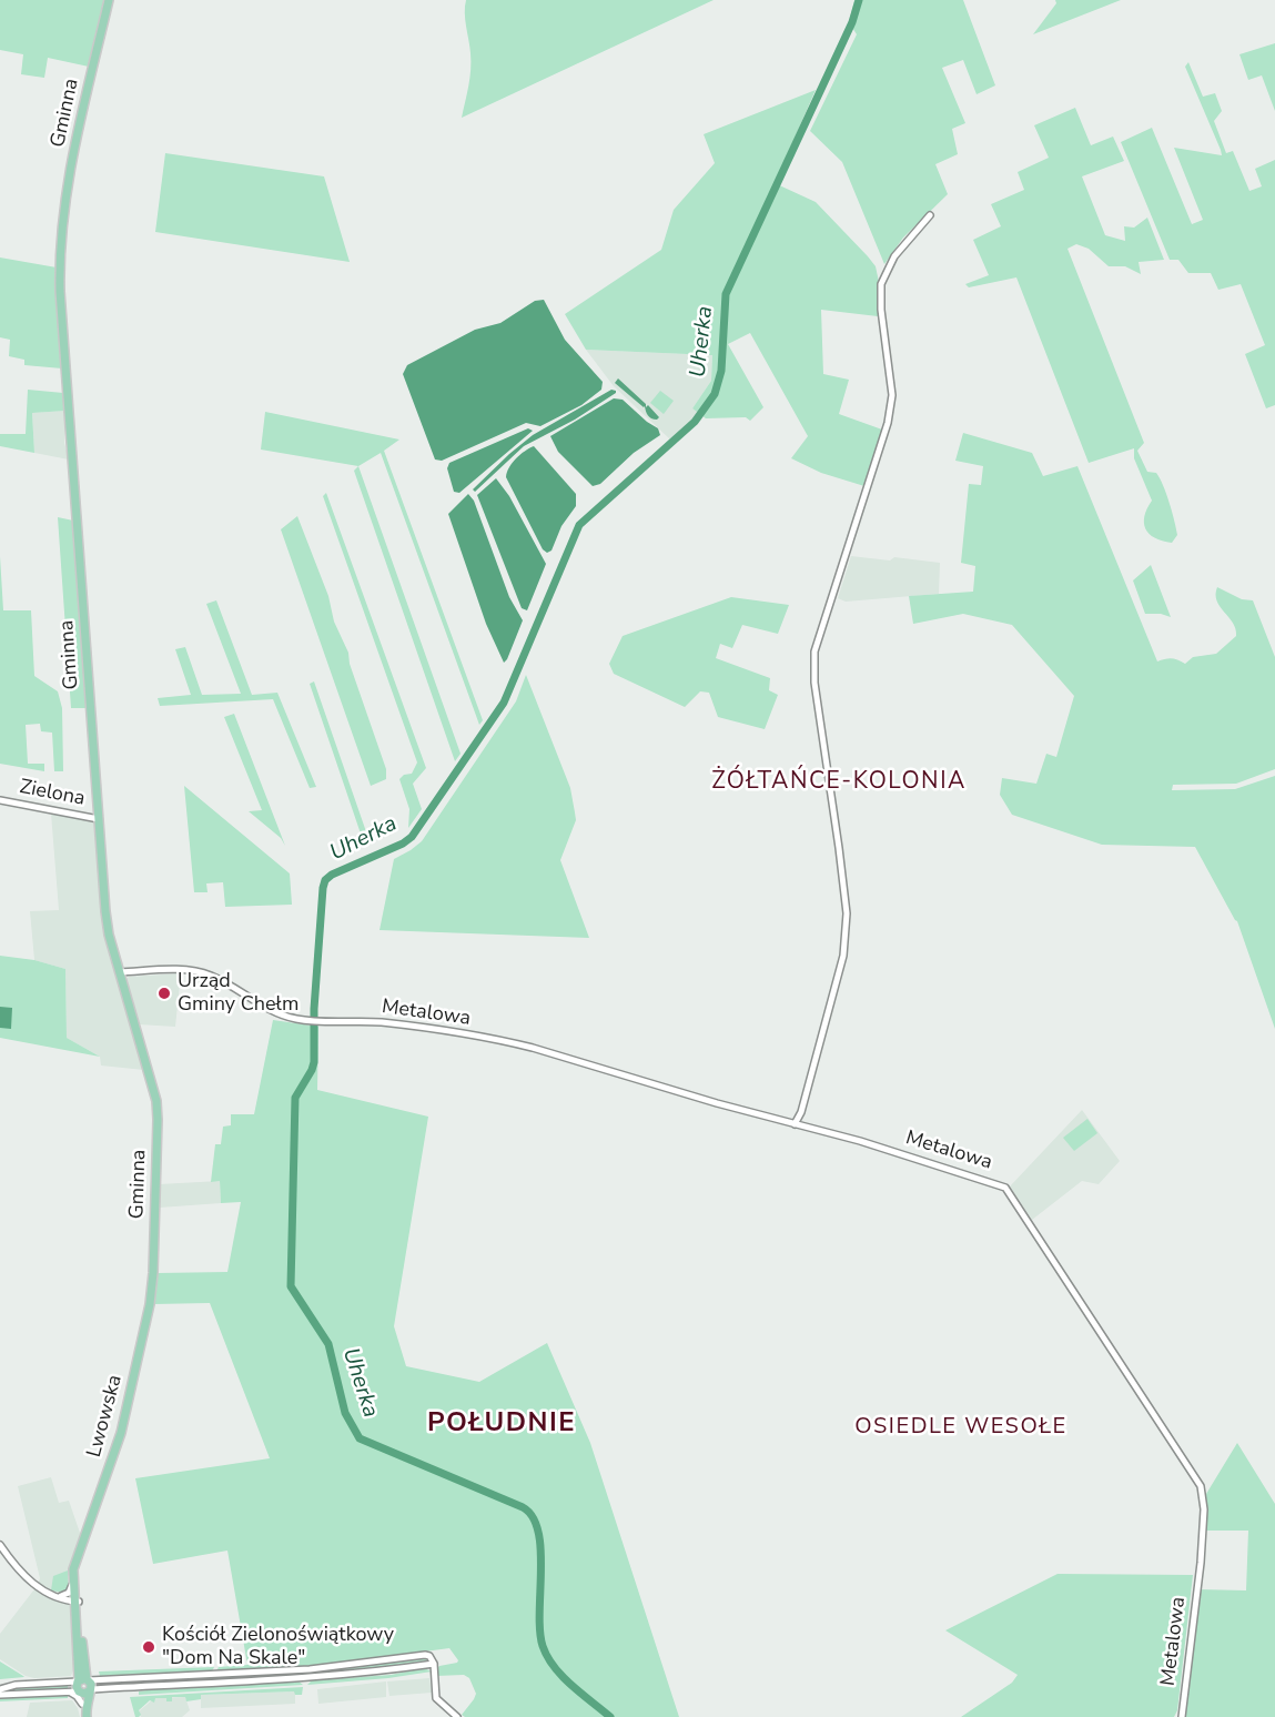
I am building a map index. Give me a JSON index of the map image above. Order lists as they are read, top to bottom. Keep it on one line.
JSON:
{"streets":{"main road":["Gminna","Lwowska"],"street":["Zielona","Metalowa"]},"crossings":[["Gminna","Zielona"],["Gminna","Metalowa"],["Gminna","Lwowska"]],"districts":["ŻÓŁTAŃCE-KOLONIA","POŁUDNIE","OSIEDLE WESOŁE"],"water":["Uherka"],"places":["Urząd Gminy Chełm","Kościół Zielonoświątkowy \"Dom Na Skale\""]}
